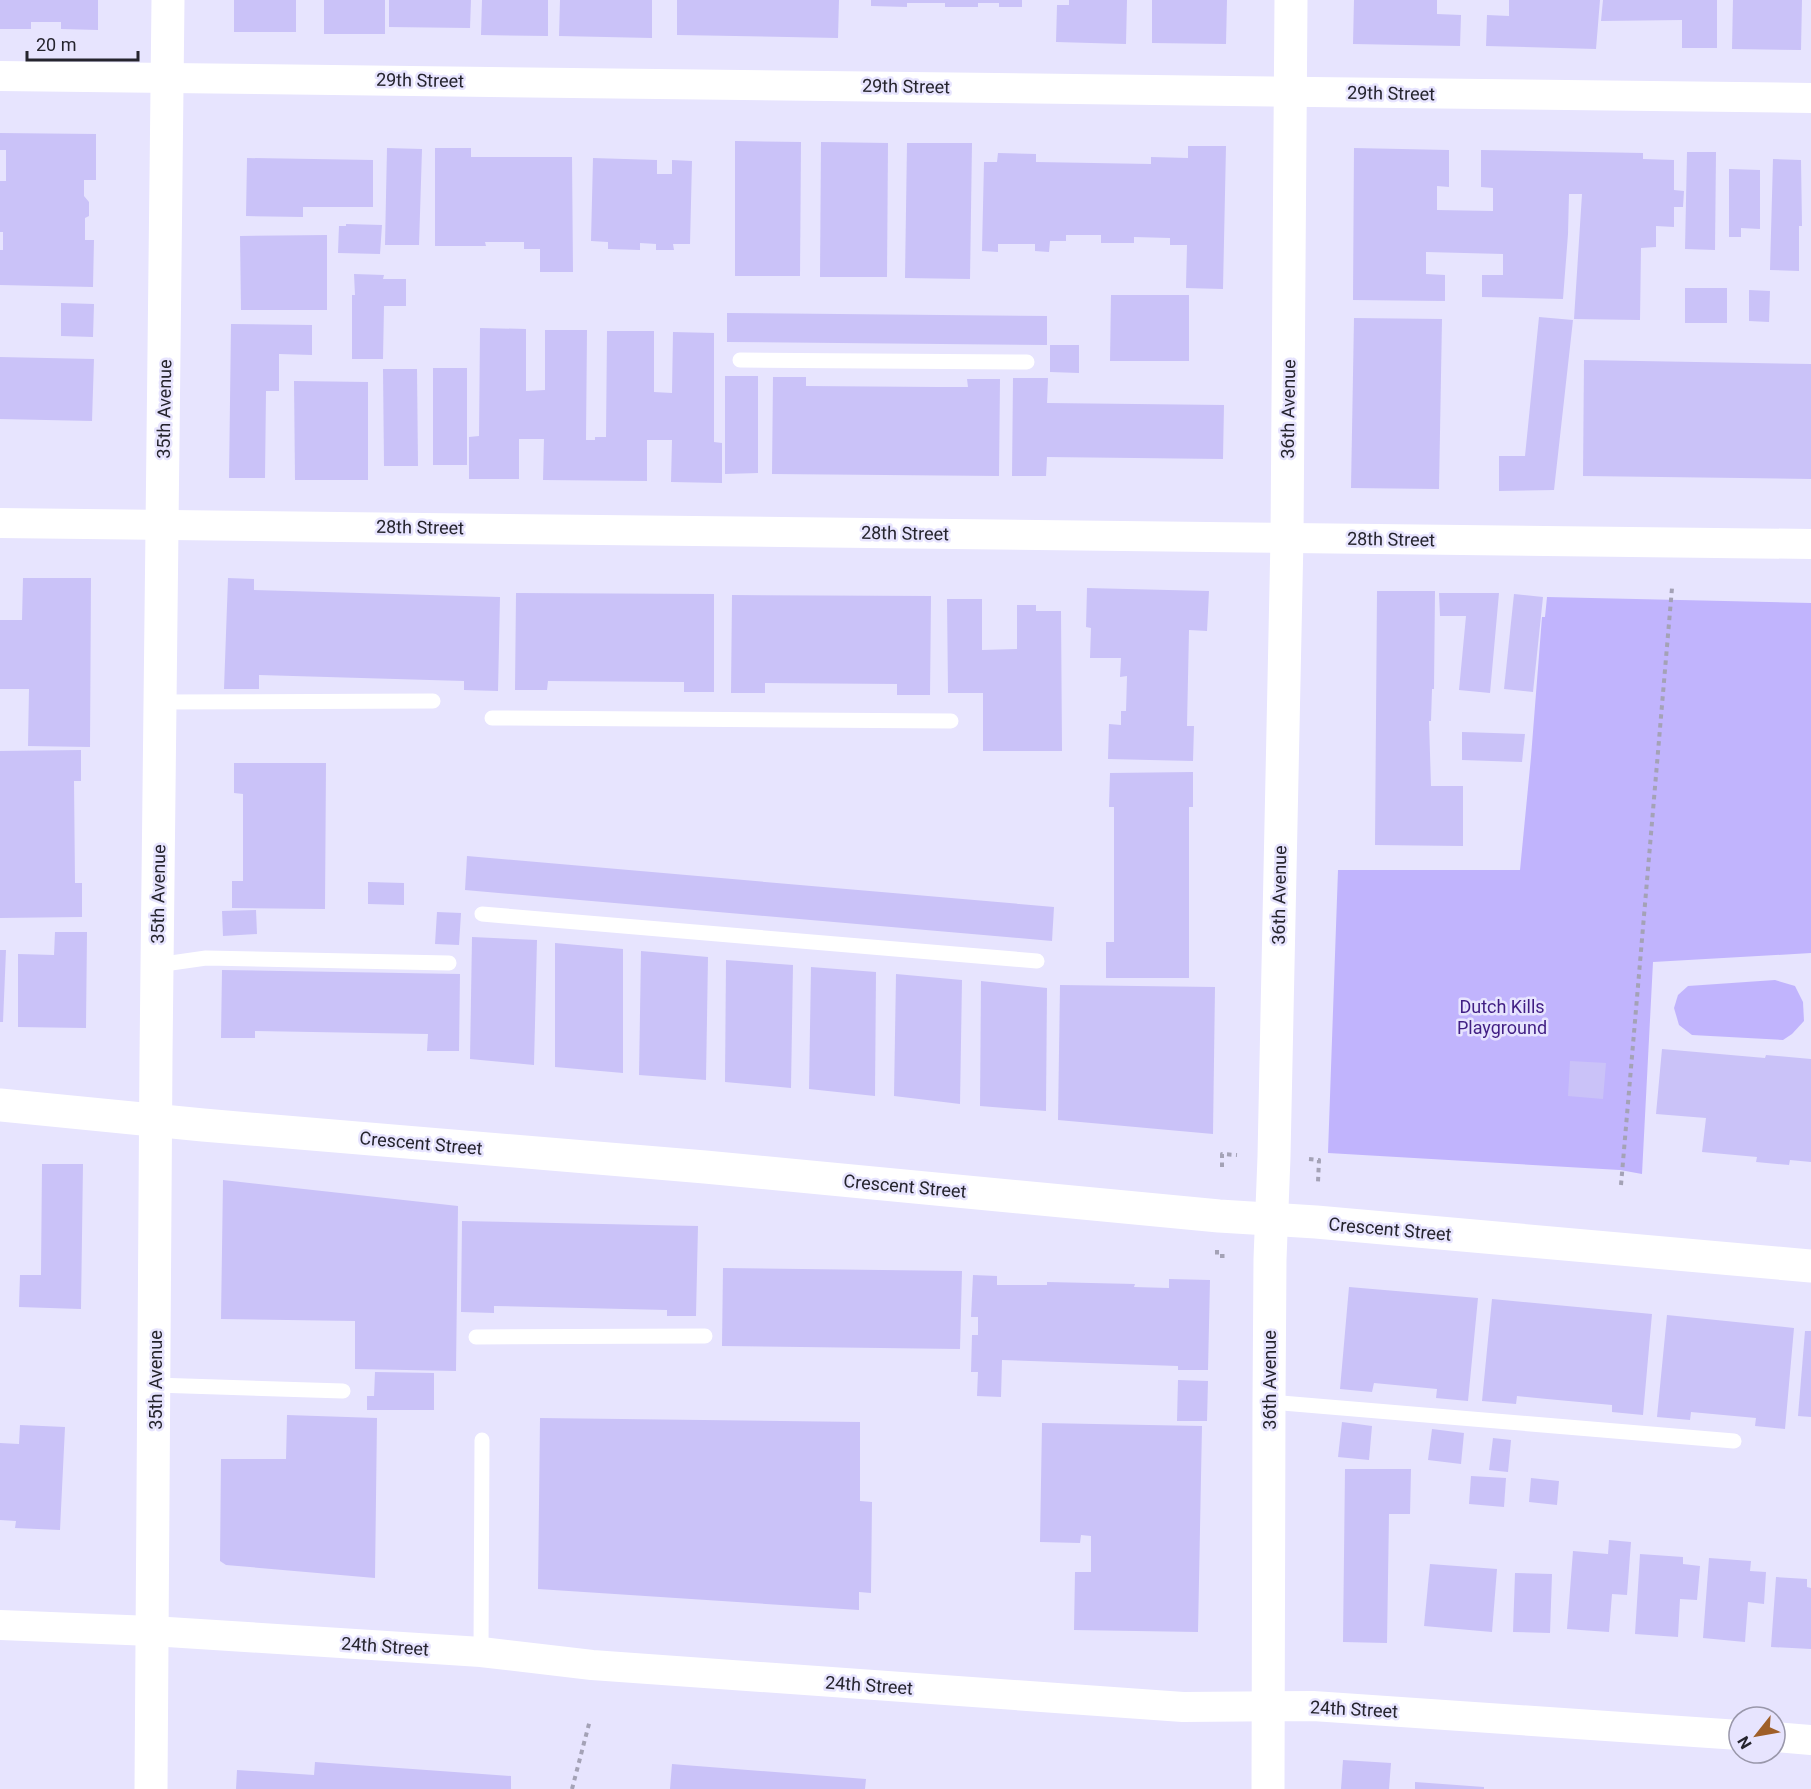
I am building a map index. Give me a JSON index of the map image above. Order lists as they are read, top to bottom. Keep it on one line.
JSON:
{"streets":{"street":["29th Street","35th Avenue","36th Avenue","28th Street","Crescent Street","24th Street"]},"crossings":[["29th Street","35th Avenue"],["29th Street","36th Avenue"],["35th Avenue","28th Street"],["35th Avenue","Crescent Street"],["35th Avenue","24th Street"],["36th Avenue","28th Street"],["36th Avenue","Crescent Street"],["36th Avenue","24th Street"]],"parks":["Dutch Kills Playground"],"scale_bar":"20 m","north":"bottom left"}
